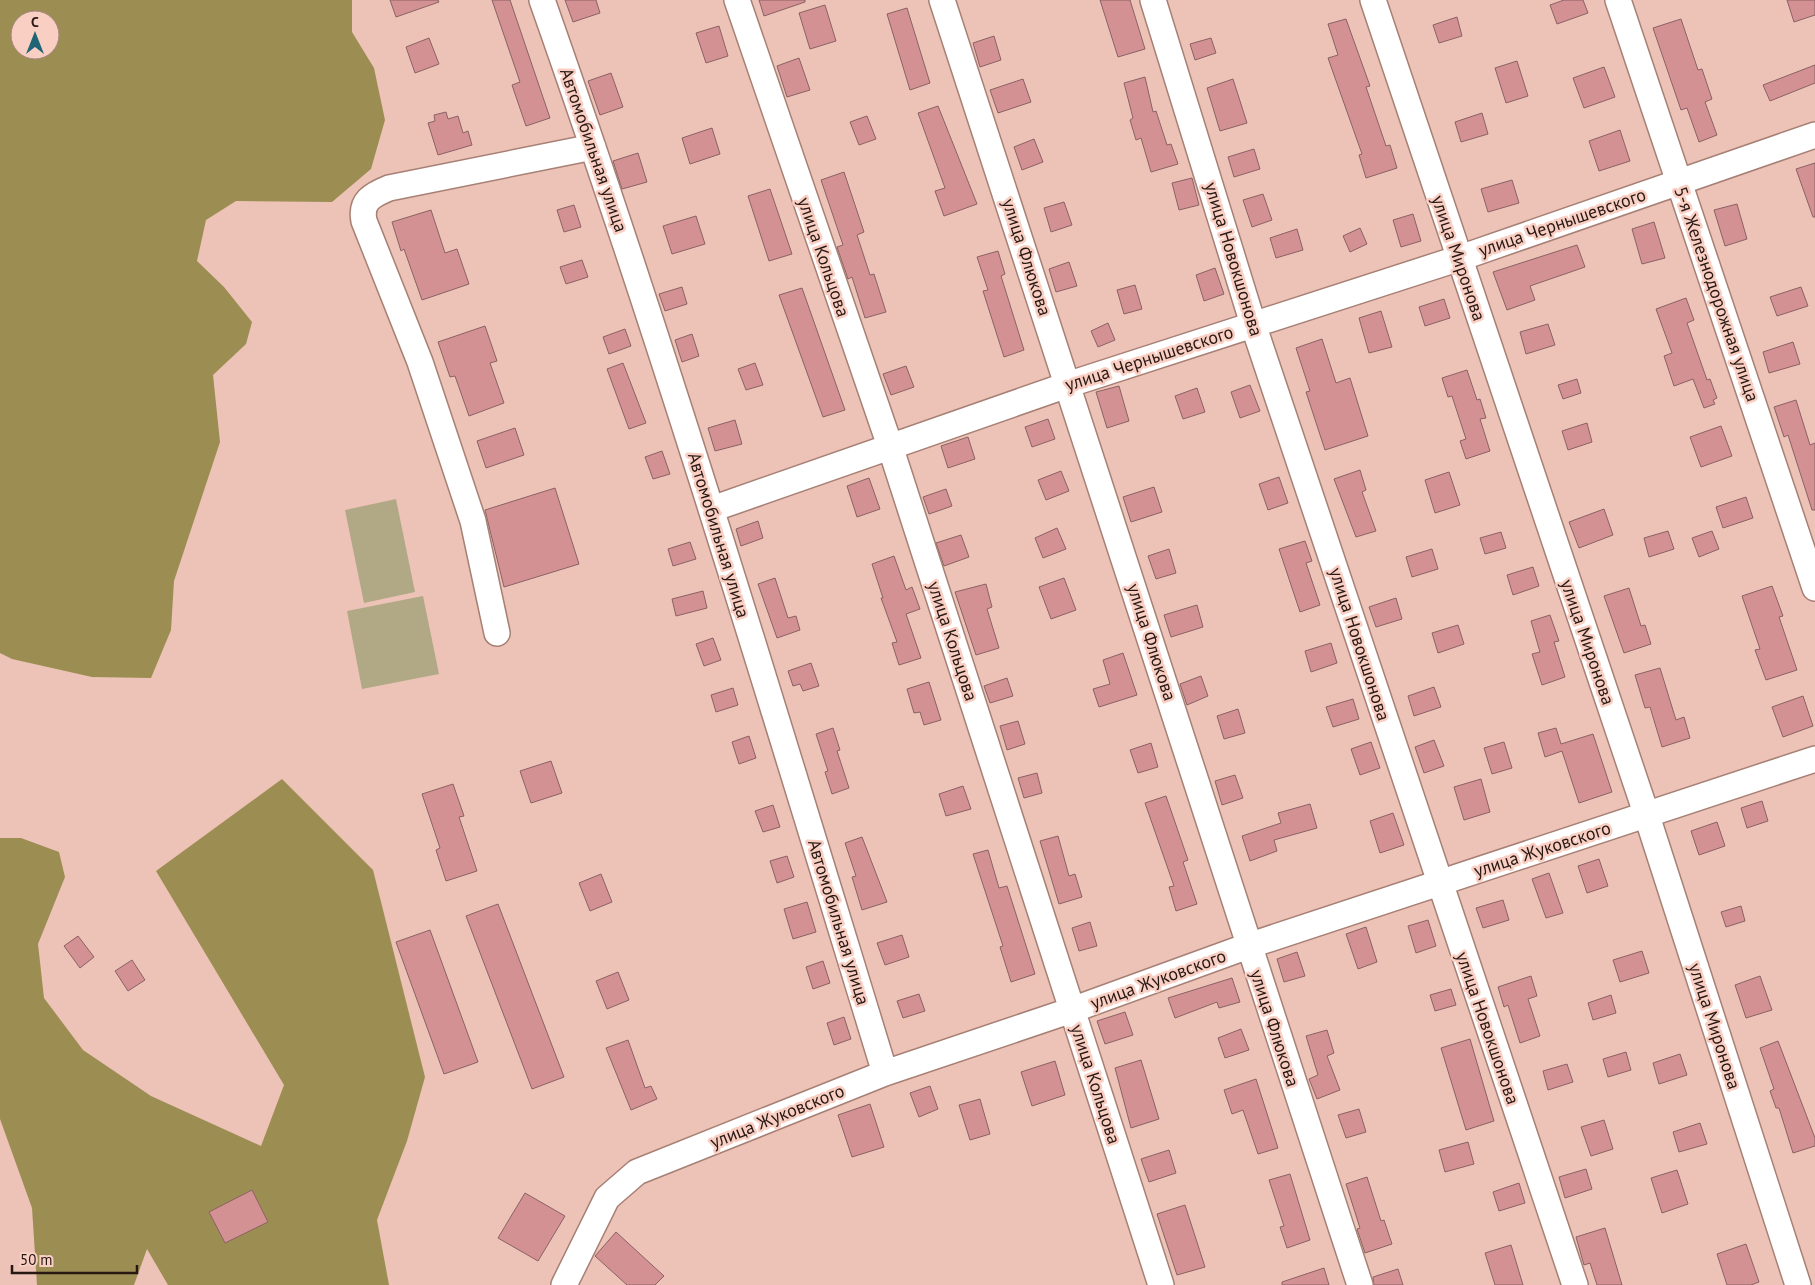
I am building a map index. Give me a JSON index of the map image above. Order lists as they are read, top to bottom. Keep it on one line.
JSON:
{"streets":{"street":["Автомобильная улица","улица Чернышевского","улица Кольцова","улица Флюкова","улица Миронова","улица Новокшонова","5-я Железнодорожная улица","улица Жуковского"]},"crossings":[["Автомобильная улица","улица Чернышевского"],["Автомобильная улица","улица Жуковского"],["улица Чернышевского","улица Кольцова"],["улица Чернышевского","улица Флюкова"],["улица Чернышевского","улица Миронова"],["улица Чернышевского","улица Новокшонова"],["улица Чернышевского","5-я Железнодорожная улица"],["улица Кольцова","улица Жуковского"],["улица Флюкова","улица Жуковского"],["улица Миронова","улица Жуковского"],["улица Новокшонова","улица Жуковского"]],"scale_bar":"50 m","north":"top"}
